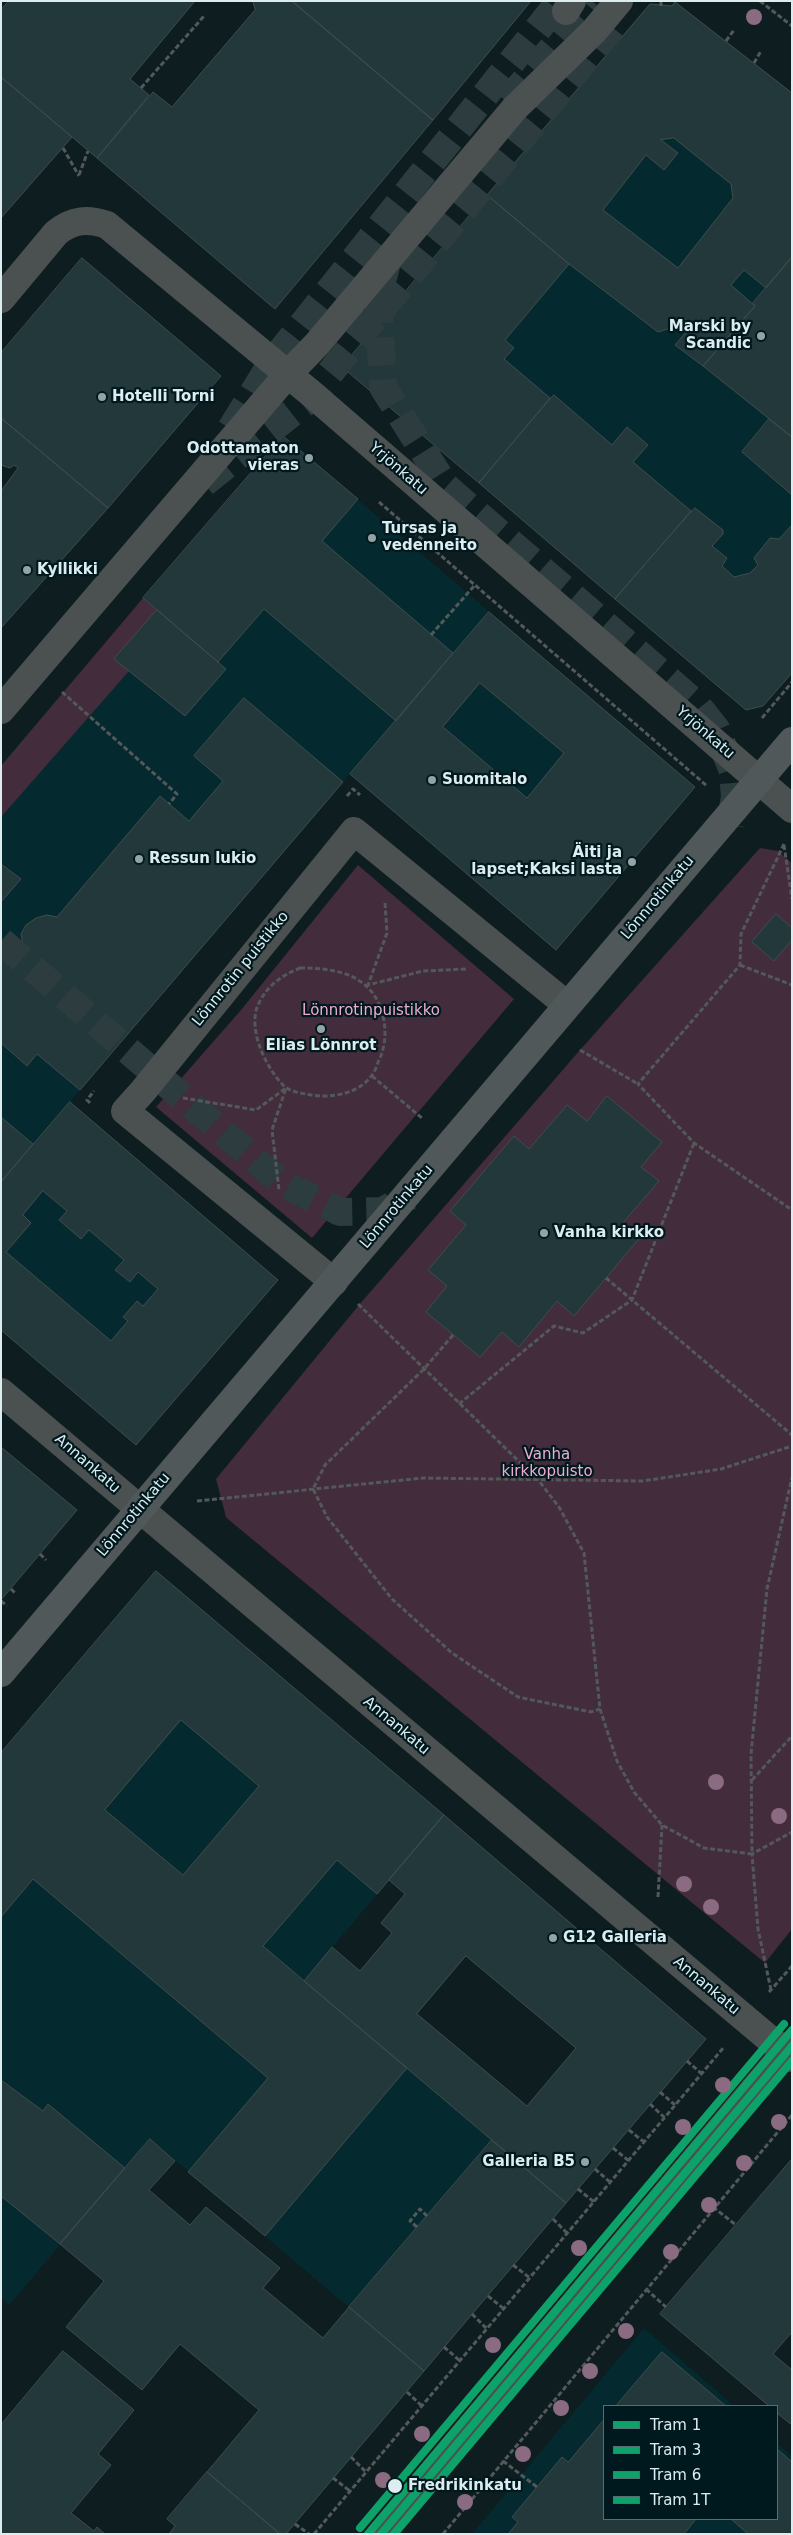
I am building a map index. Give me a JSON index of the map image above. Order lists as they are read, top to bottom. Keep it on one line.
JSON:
{"streets":{"main road":["Lönnrotinkatu"],"street":["Yrjönkatu","Lönnrotin puistikko","Annankatu"]},"crossings":[["Yrjönkatu","Lönnrotinkatu"],["Lönnrotinkatu","Lönnrotin puistikko"],["Lönnrotinkatu","Annankatu"]],"parks":["Lönnrotinpuistikko","Vanha kirkkopuisto"],"places":["Marski by Scandic","Hotelli Torni","Odottamaton vieras","Tursas ja vedenneito","Kyllikki","Suomitalo","Ressun lukio","Äiti ja lapset;Kaksi lasta","Elias Lönnrot","Vanha kirkko","G12 Galleria","Galleria B5","Fredrikinkatu"],"lines":["tram line 6","tram line 1","tram line 3","tram line 1T"],"legend":["Tram 1","Tram 3","Tram 6","Tram 1T"]}
